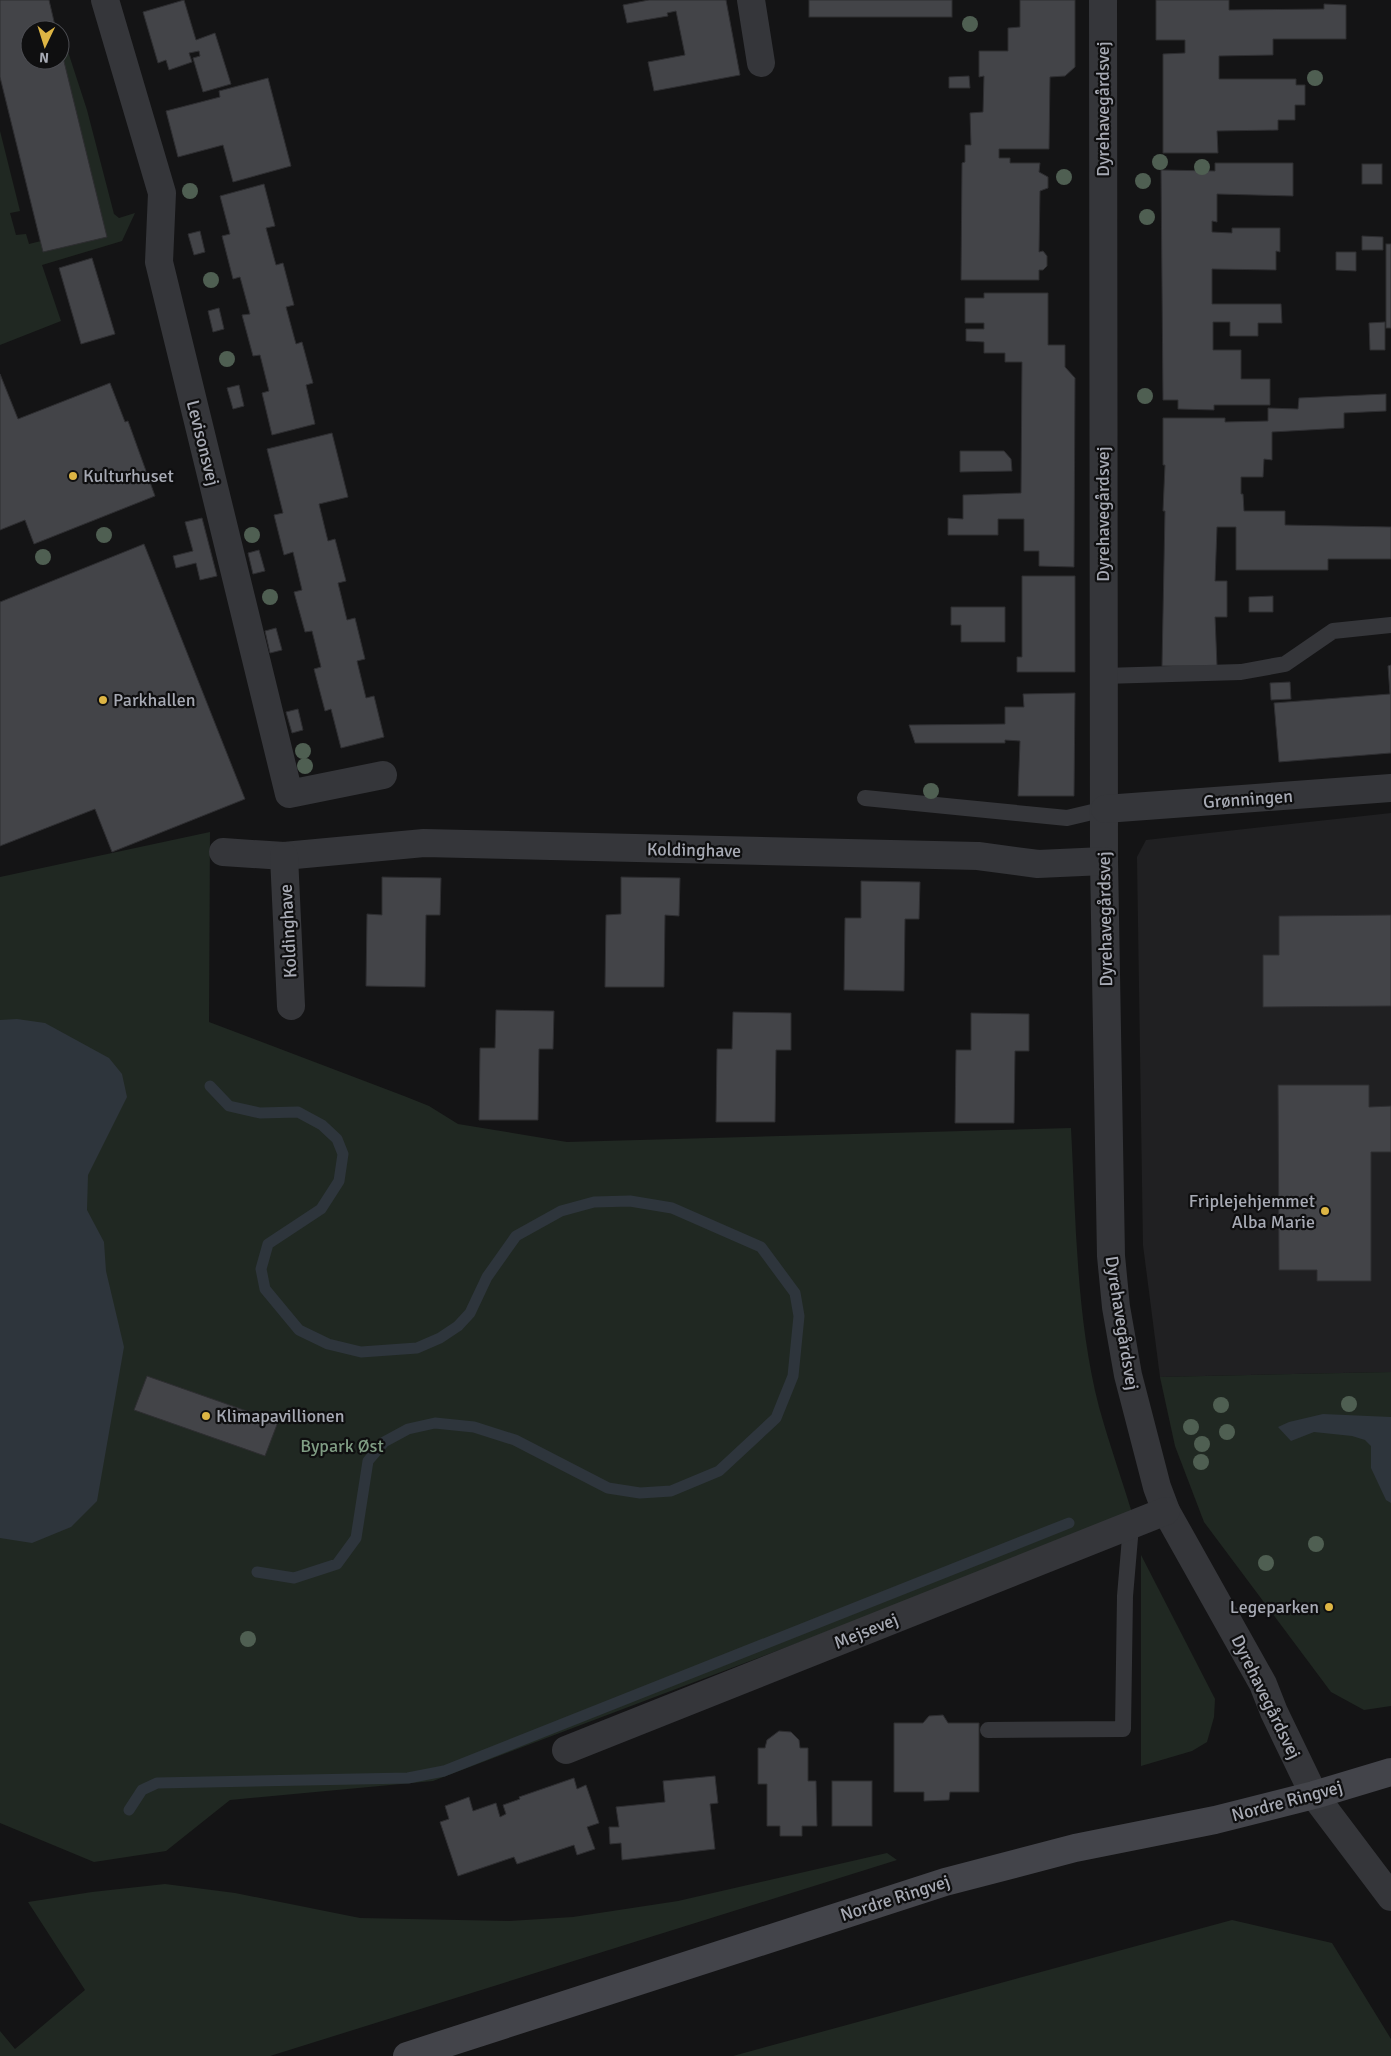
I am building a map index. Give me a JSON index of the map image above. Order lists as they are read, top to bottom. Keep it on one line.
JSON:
{"streets":{"main road":["Nordre Ringvej"],"street":["Dyrehavegårdsvej","Levisonsvej","Grønningen","Koldinghave","Mejsevej"]},"crossings":[["Dyrehavegårdsvej","Grønningen"],["Dyrehavegårdsvej","Koldinghave"],["Dyrehavegårdsvej","Mejsevej"],["Dyrehavegårdsvej","Nordre Ringvej"]],"parks":["Bypark Øst"],"places":["Kulturhuset","Parkhallen","Friplejehjemmet Alba Marie","Klimapavillionen","Legeparken"],"north":"bottom"}
